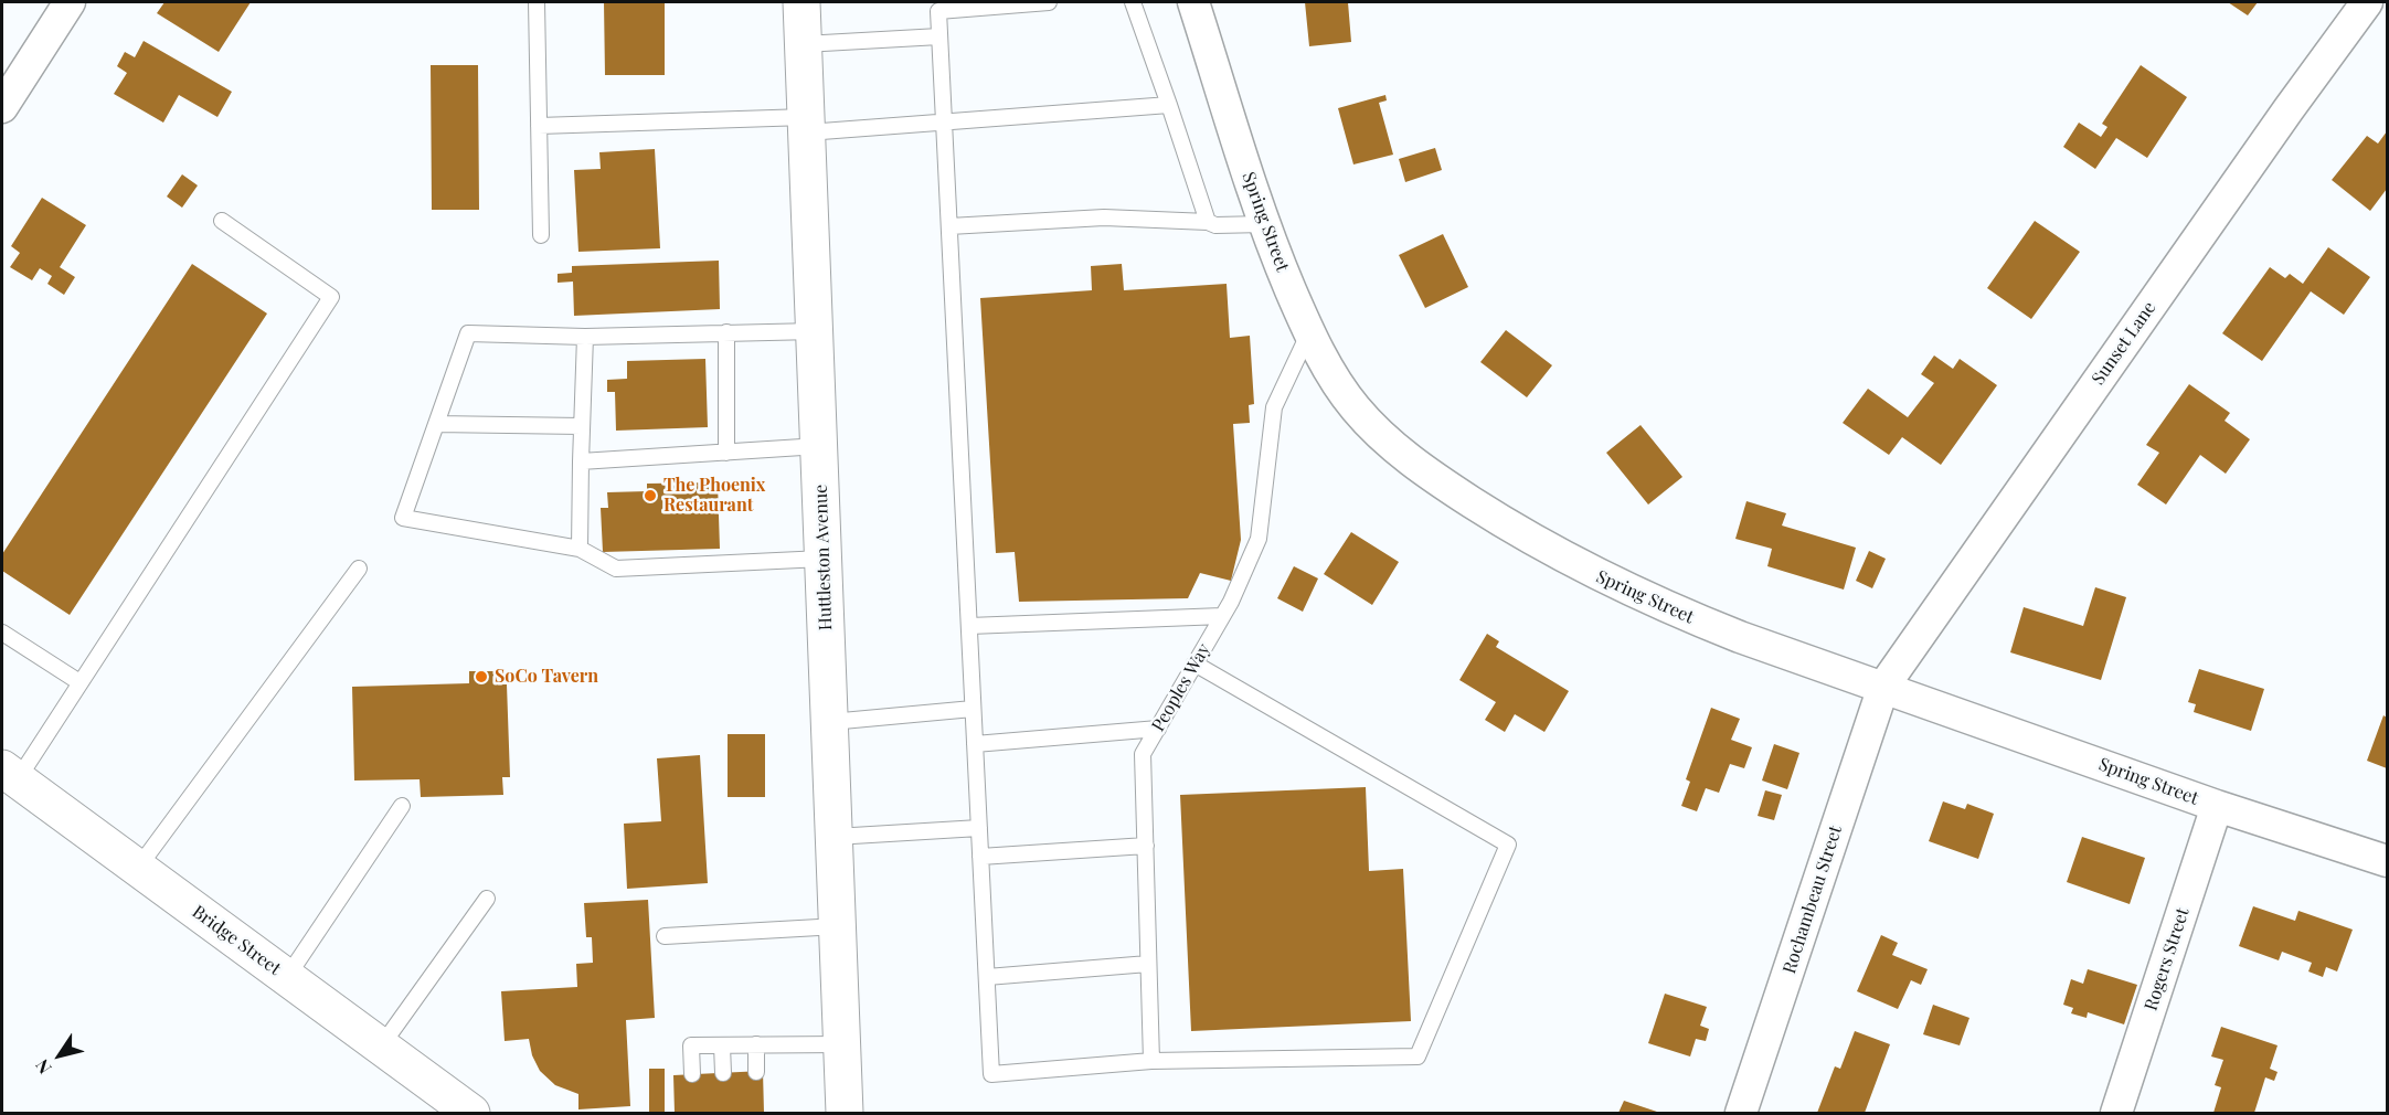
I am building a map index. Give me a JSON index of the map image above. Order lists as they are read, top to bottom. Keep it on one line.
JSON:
{"streets":{"main road":["Huttleston Avenue","Bridge Street"],"street":["Spring Street","Sunset Lane","Rochambeau Street","Rogers Street"],"lane":["Peoples Way"]},"crossings":[["Spring Street","Sunset Lane"],["Spring Street","Peoples Way"],["Spring Street","Rochambeau Street"],["Spring Street","Rogers Street"],["Sunset Lane","Rochambeau Street"]],"places":["The Phoenix Restaurant","SoCo Tavern"],"north":"bottom left"}
